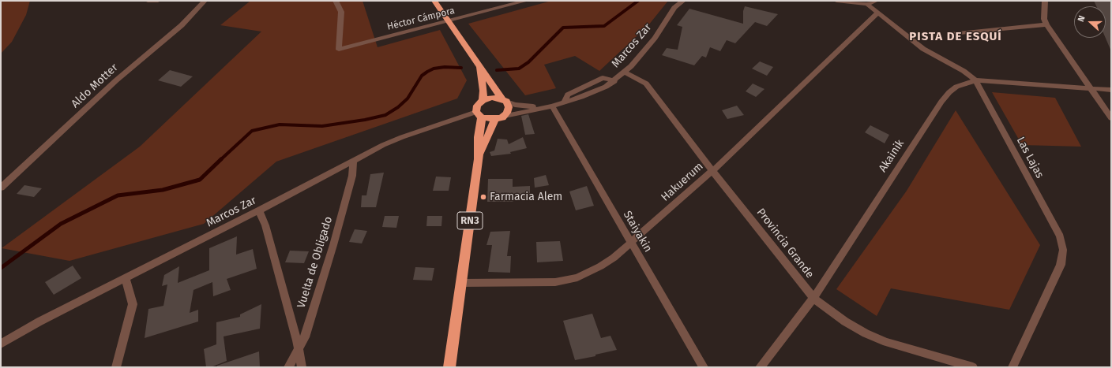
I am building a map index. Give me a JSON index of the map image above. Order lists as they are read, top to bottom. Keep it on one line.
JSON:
{"streets":{"highway":["RN3"],"street":["Héctor Cámpora","Marcos Zar","Aldo Motter","Akainik","Las Lajas","Hakuerum","Staiyakin","Provincia Grande","Vuelta de Obligado"]},"crossings":[["Héctor Cámpora","RN3"],["Marcos Zar","RN3"],["Marcos Zar","Staiyakin"],["Marcos Zar","Provincia Grande"],["Marcos Zar","Vuelta de Obligado"],["Akainik","Las Lajas"],["Akainik","Provincia Grande"],["Las Lajas","Hakuerum"],["Hakuerum","RN3"],["Hakuerum","Staiyakin"],["Hakuerum","Provincia Grande"]],"districts":["PISTA DE ESQUÍ"],"places":["Farmacia Alem"],"north":"left"}
